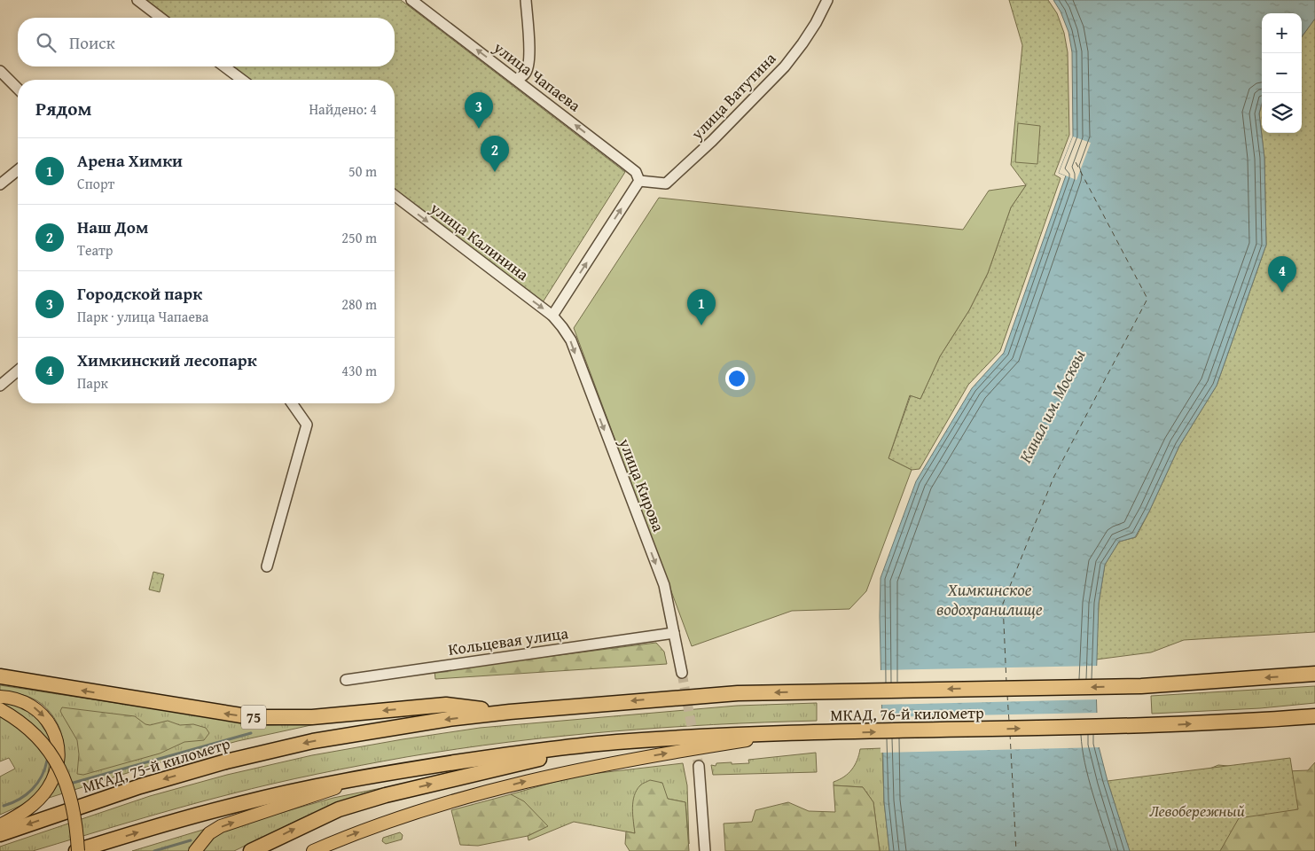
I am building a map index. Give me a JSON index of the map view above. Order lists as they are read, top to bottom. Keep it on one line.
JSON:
{"streets":{"highway":["МКАД, 76-й километр","75","МКАД, 75-й километр"],"street":["улица Чапаева","улица Ватутина","улица Калинина","улица Кирова","Кольцевая улица"]},"crossings":[["улица Чапаева","улица Ватутина"],["улица Калинина","улица Кирова"],["улица Кирова","Кольцевая улица"],["МКАД, 76-й километр","75"],["МКАД, 76-й километр","МКАД, 75-й километр"],["75","МКАД, 75-й километр"]],"one_way":["улица Чапаева","улица Калинина","улица Кирова"],"water":["Канал им. Москвы","Химкинское водохранилище"],"parks":["Левобережный"],"page":{"map_buttons":["+","−"],"search":"Поиск","heading":["Рядом","Найдено: 4"],"pins":["3","2","4","1"],"list":[{"mark":"1","name":"Арена Химки","note":"Спорт","value":"50 m"},{"mark":"2","name":"Наш Дом","note":"Театр","value":"250 m"},{"mark":"3","name":"Городской парк","note":"Парк · улица Чапаева","value":"280 m"},{"mark":"4","name":"Химкинский лесопарк","note":"Парк","value":"430 m"}]}}
